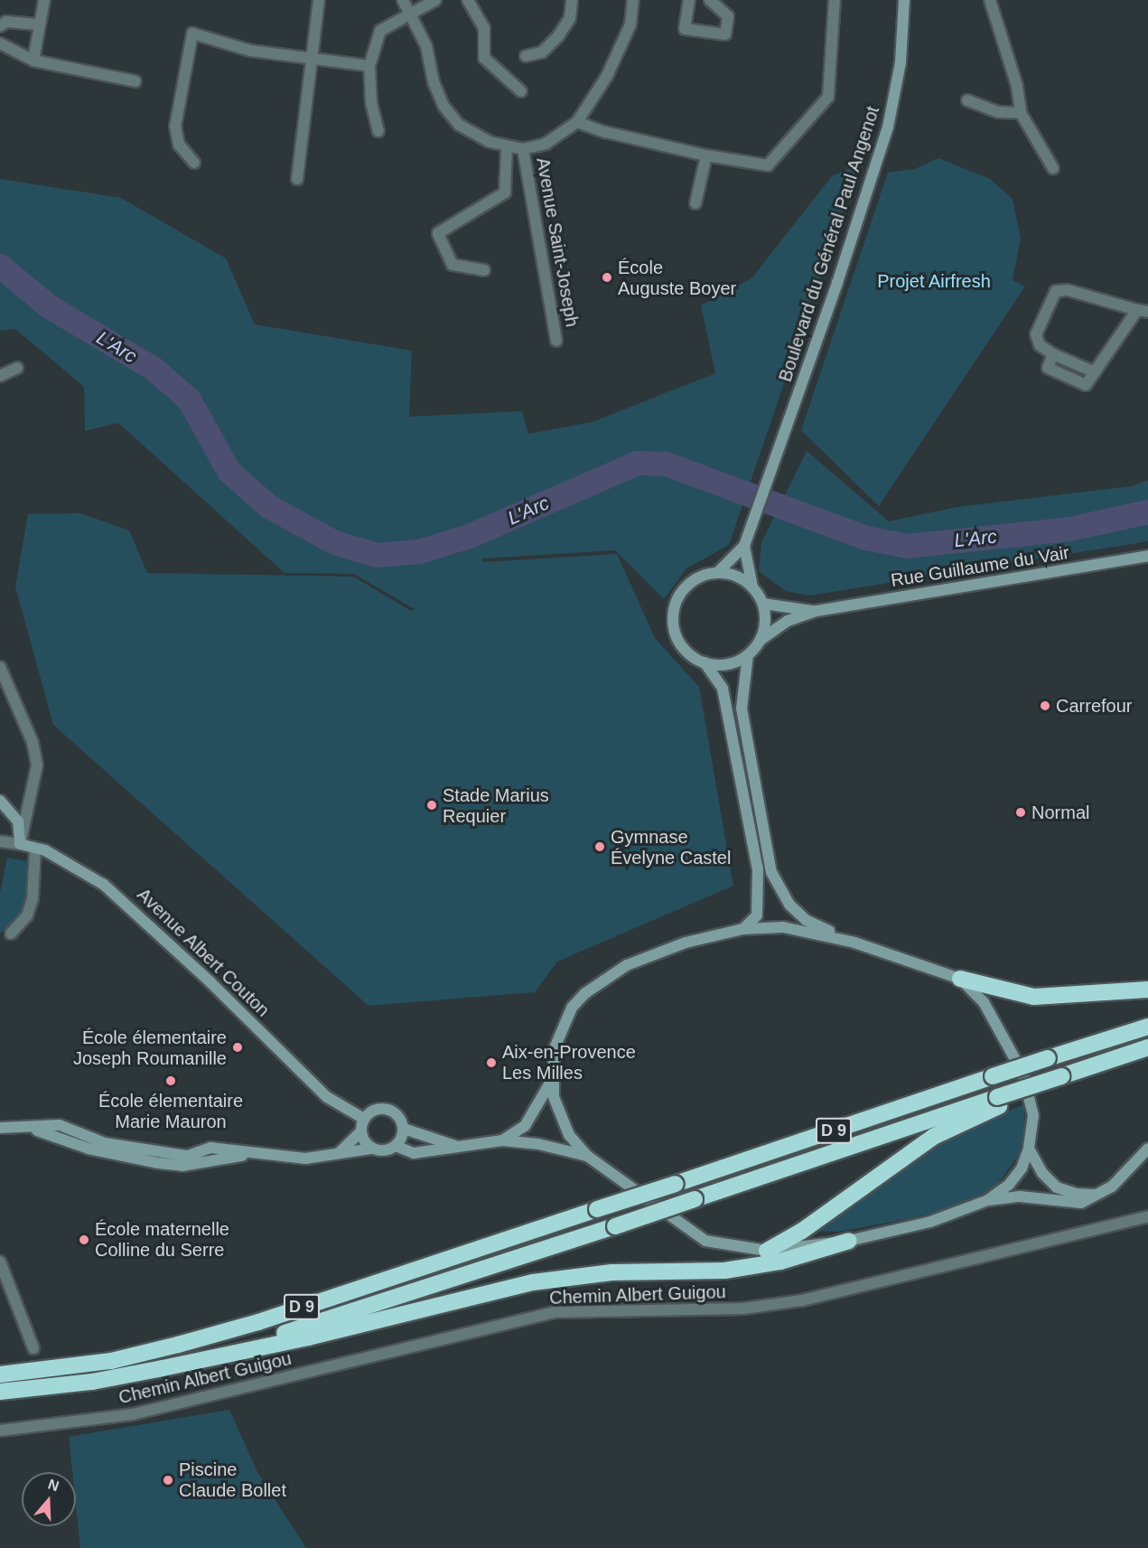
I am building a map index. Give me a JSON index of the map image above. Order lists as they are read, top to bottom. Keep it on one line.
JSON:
{"streets":{"highway":["D 9"],"main road":["Boulevard du Général Paul Angenot","Rue Guillaume du Vair","Avenue Albert Couton"],"street":["Avenue Saint-Joseph","Chemin Albert Guigou"]},"water":["L'Arc"],"parks":["Projet Airfresh"],"places":["École Auguste Boyer","Carrefour","Stade Marius Requier","Normal","Gymnase Évelyne Castel","École élementaire Joseph Roumanille","Aix-en-Provence Les Milles","École élementaire Marie Mauron","École maternelle Colline du Serre","Piscine Claude Bollet"],"north":"top"}
